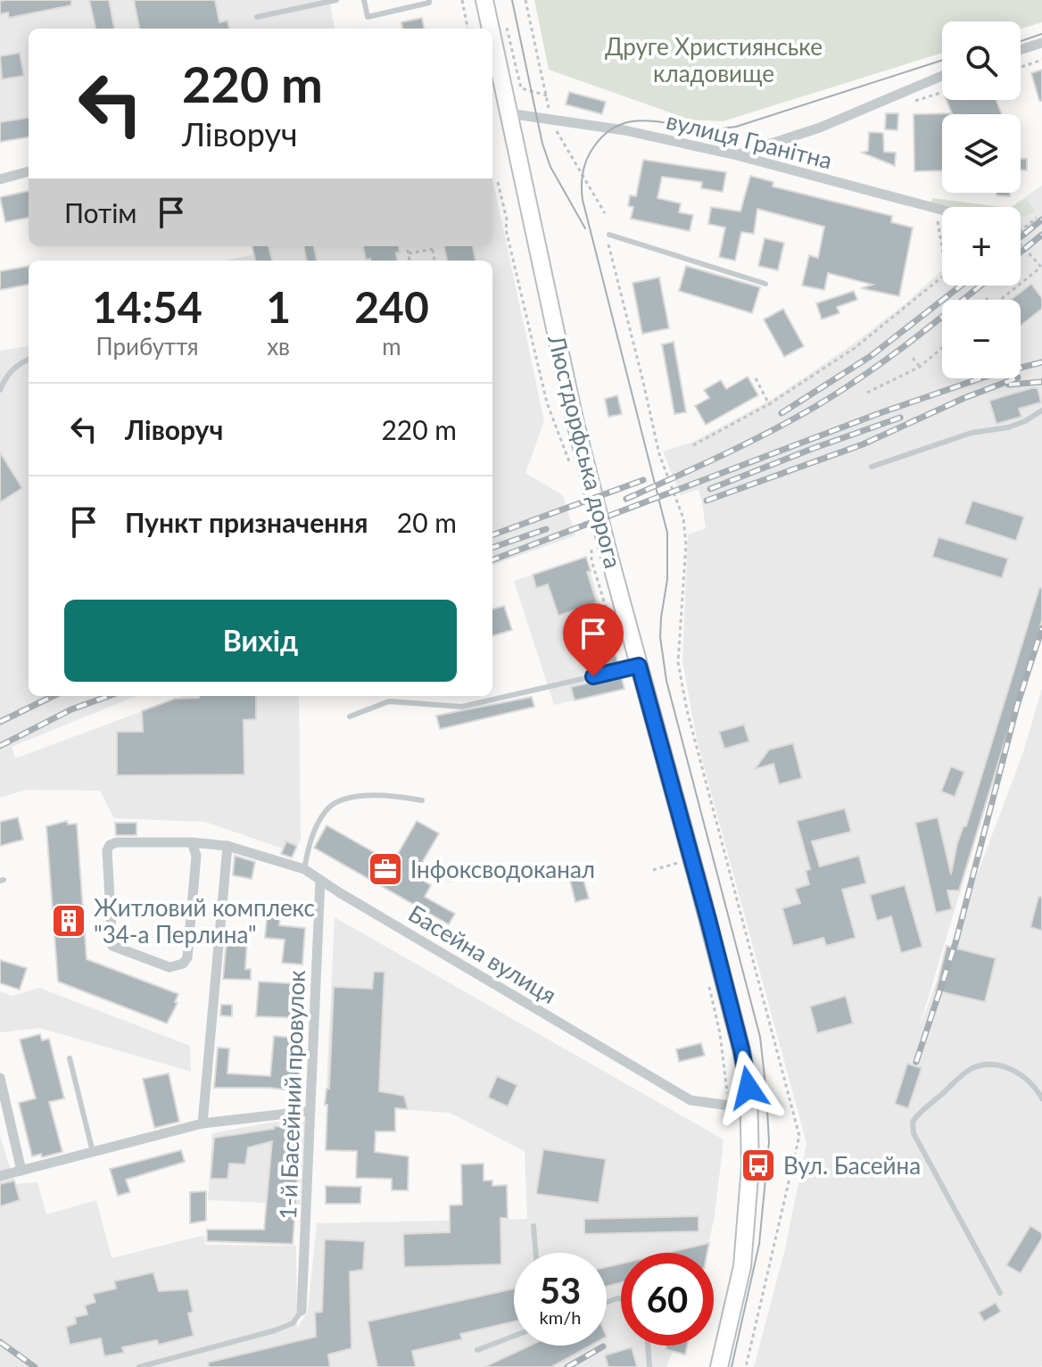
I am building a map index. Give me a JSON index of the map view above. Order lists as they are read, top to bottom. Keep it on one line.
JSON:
{"streets":{"main road":["Люстдорфська дорога"],"street":["вулиця Гранітна","Басейна вулиця","1-й Басейний провулок"]},"crossings":[["вулиця Гранітна","Люстдорфська дорога"],["Люстдорфська дорога","Басейна вулиця"],["Басейна вулиця","1-й Басейний провулок"]],"parks":["Друге Християнське кладовище"],"places":{"office":["Інфоксводоканал"],"building":["Житловий комплекс \"34-а Перлина\""],"bus stop":["Вул. Басейна"]},"page":{"map_buttons":["+","−"],"turn":["220 m","Ліворуч"],"then":"Потім","eta":["14:54","Прибуття","1","хв","240","m"],"list":[{"name":"Ліворуч","value":"220 m"},{"name":"Пункт призначення","value":"20 m"}],"buttons":"Вихід","speed":"53 km/h","limit":"60"}}
